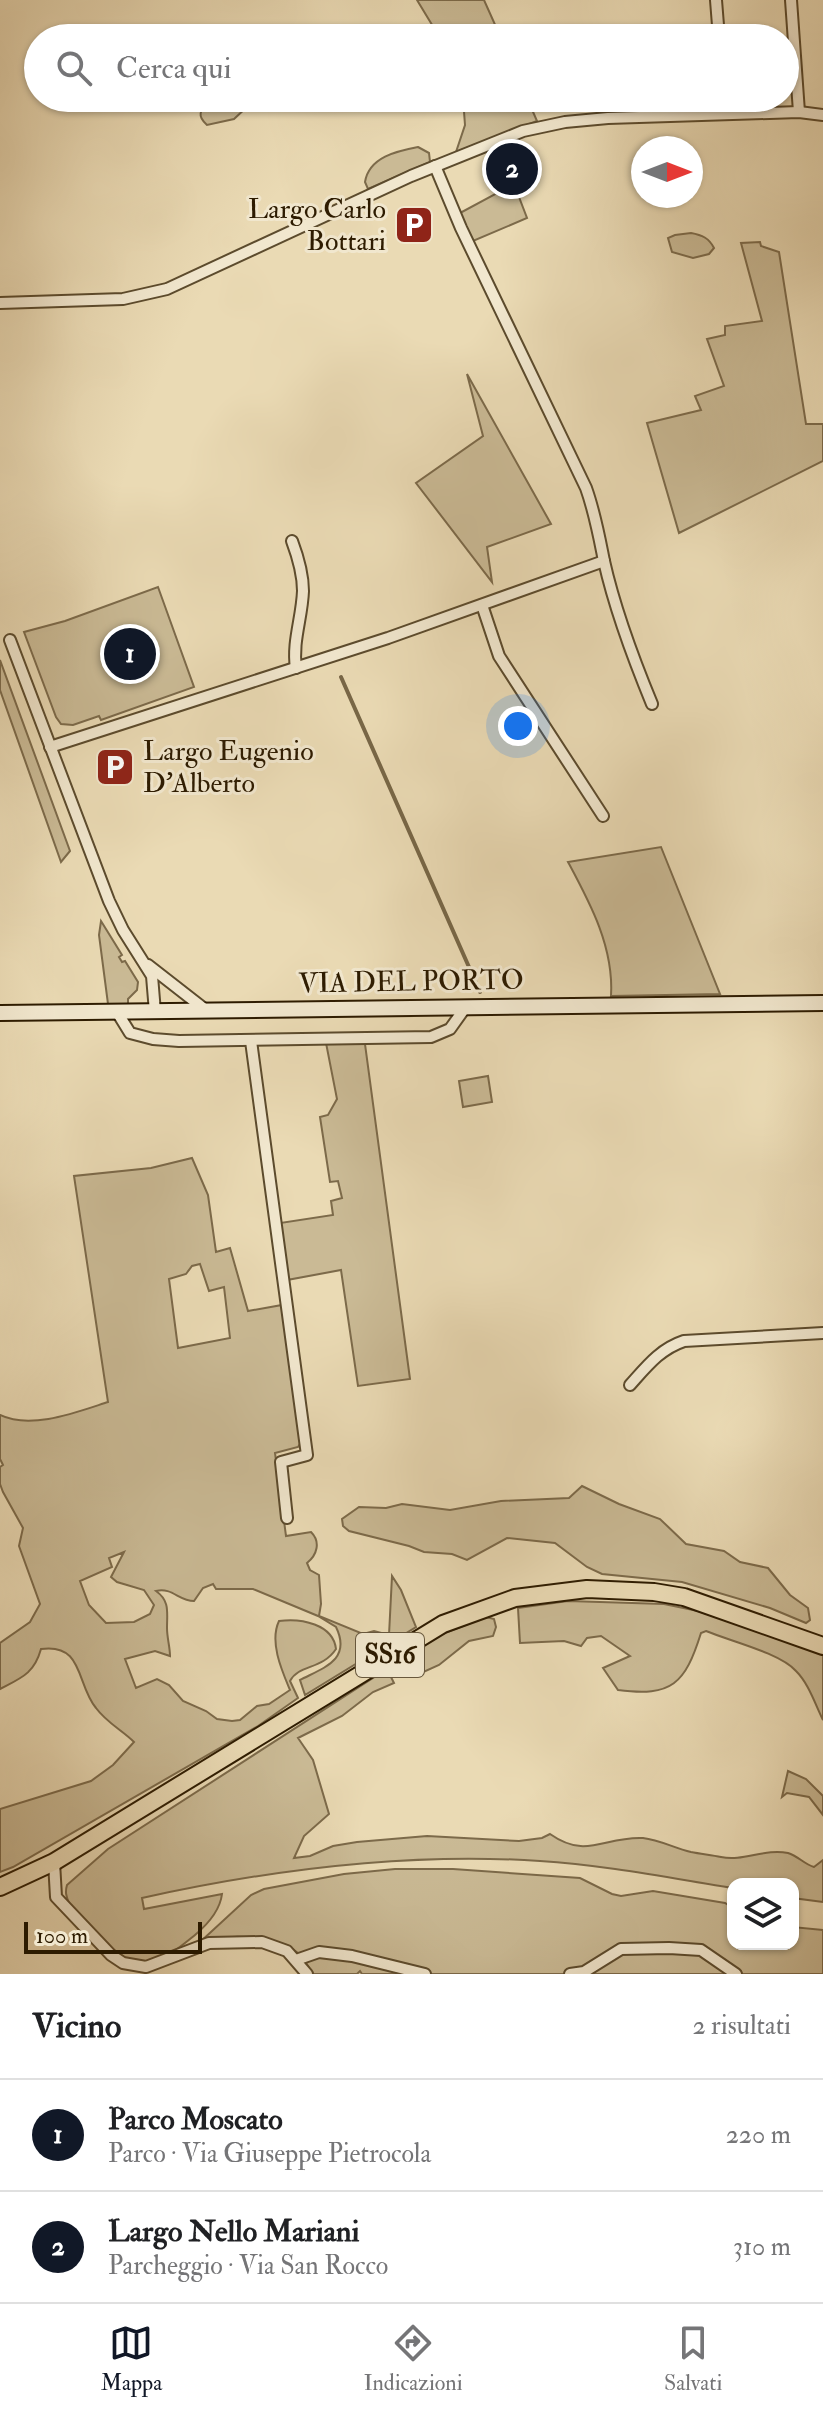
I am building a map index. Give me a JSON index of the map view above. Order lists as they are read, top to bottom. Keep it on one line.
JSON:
{"streets":{"main road":["SS16"],"street":["VIA DEL PORTO"]},"places":{"parking":["Largo Carlo Bottari","Largo Eugenio D'Alberto"]},"scale_bar":"100 m","north":"right","page":{"search":"Cerca qui","pins":["2","1"],"scale":"100 m","heading":["Vicino","2 risultati"],"list":[{"mark":"1","name":"Parco Moscato","note":"Parco · Via Giuseppe Pietrocola","value":"220 m"},{"mark":"2","name":"Largo Nello Mariani","note":"Parcheggio · Via San Rocco","value":"310 m"}],"nav":["Mappa","Indicazioni","Salvati"]}}
